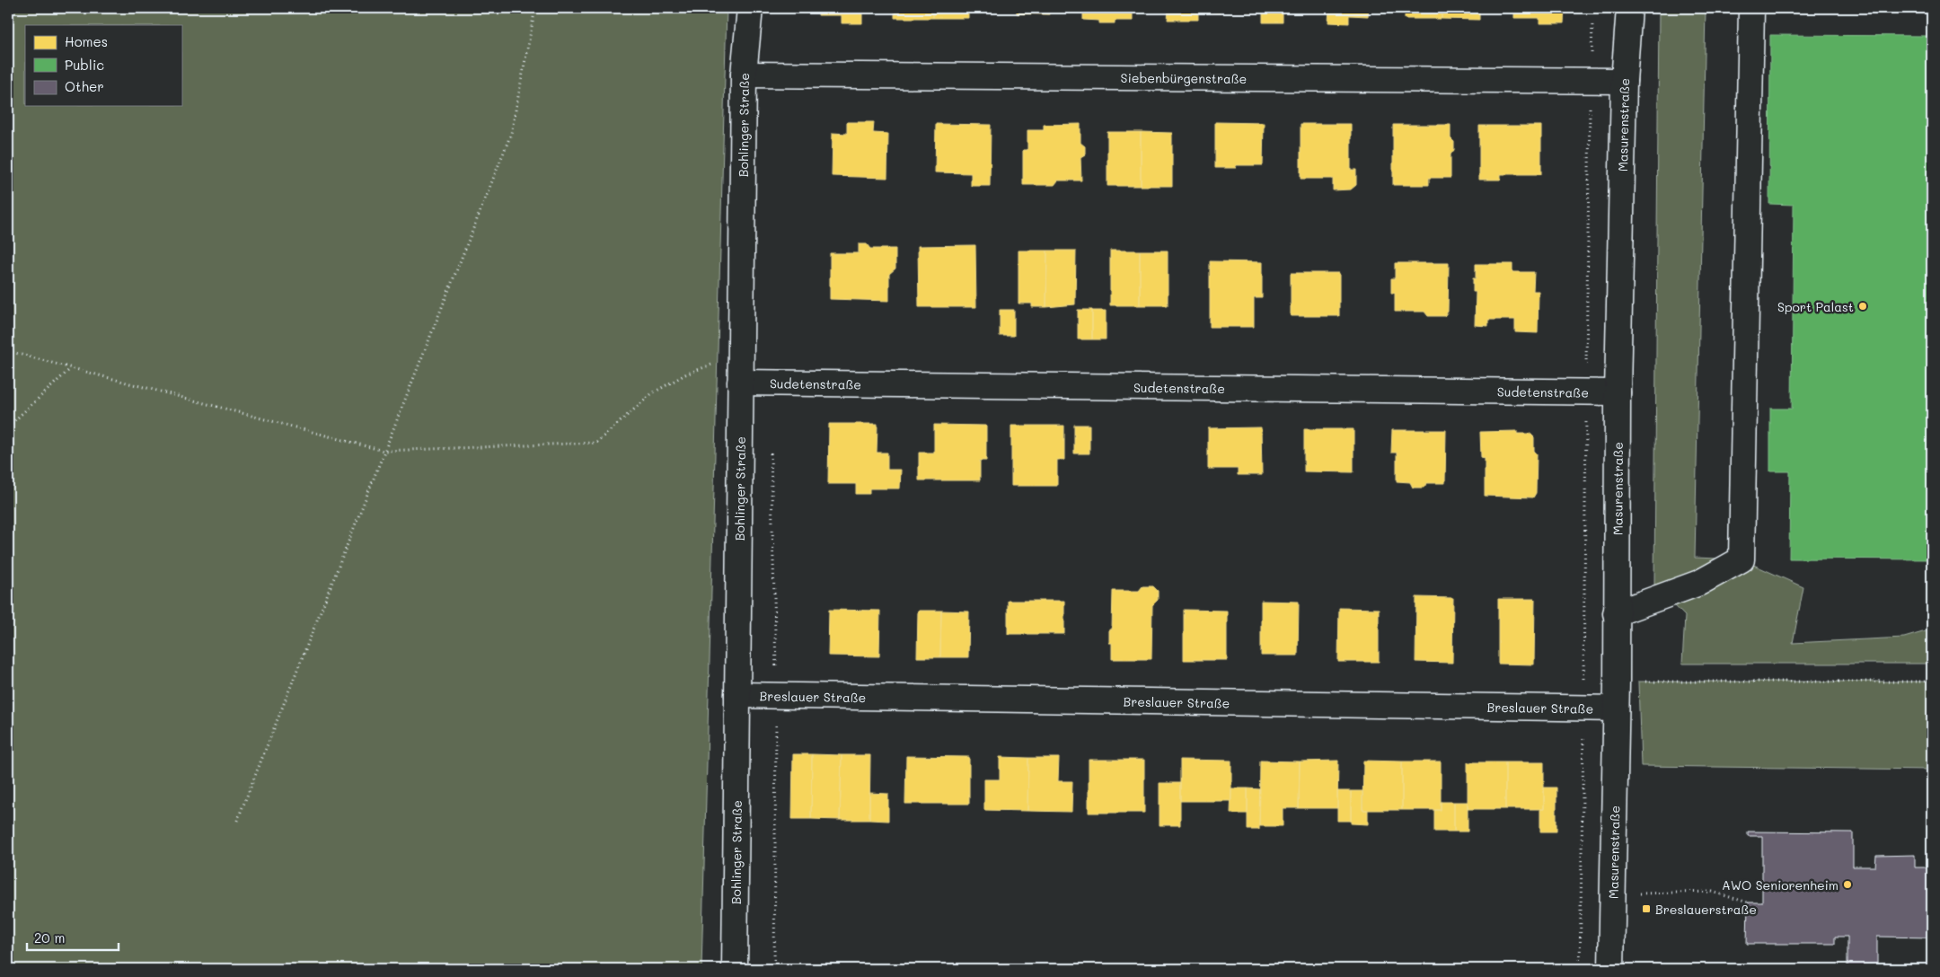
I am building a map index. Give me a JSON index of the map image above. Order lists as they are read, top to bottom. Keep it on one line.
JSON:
{"streets":{"street":["Siebenbürgenstraße","Bohlinger Straße","Masurenstraße","Sudetenstraße","Breslauer Straße"]},"crossings":[["Siebenbürgenstraße","Bohlinger Straße"],["Siebenbürgenstraße","Masurenstraße"],["Bohlinger Straße","Sudetenstraße"],["Bohlinger Straße","Breslauer Straße"],["Masurenstraße","Sudetenstraße"],["Masurenstraße","Breslauer Straße"]],"places":{"other":["Sport Palast","AWO Seniorenheim"],"transit":["Breslauerstraße"]},"legend":["Homes","Public","Other"],"scale_bar":"20 m"}
